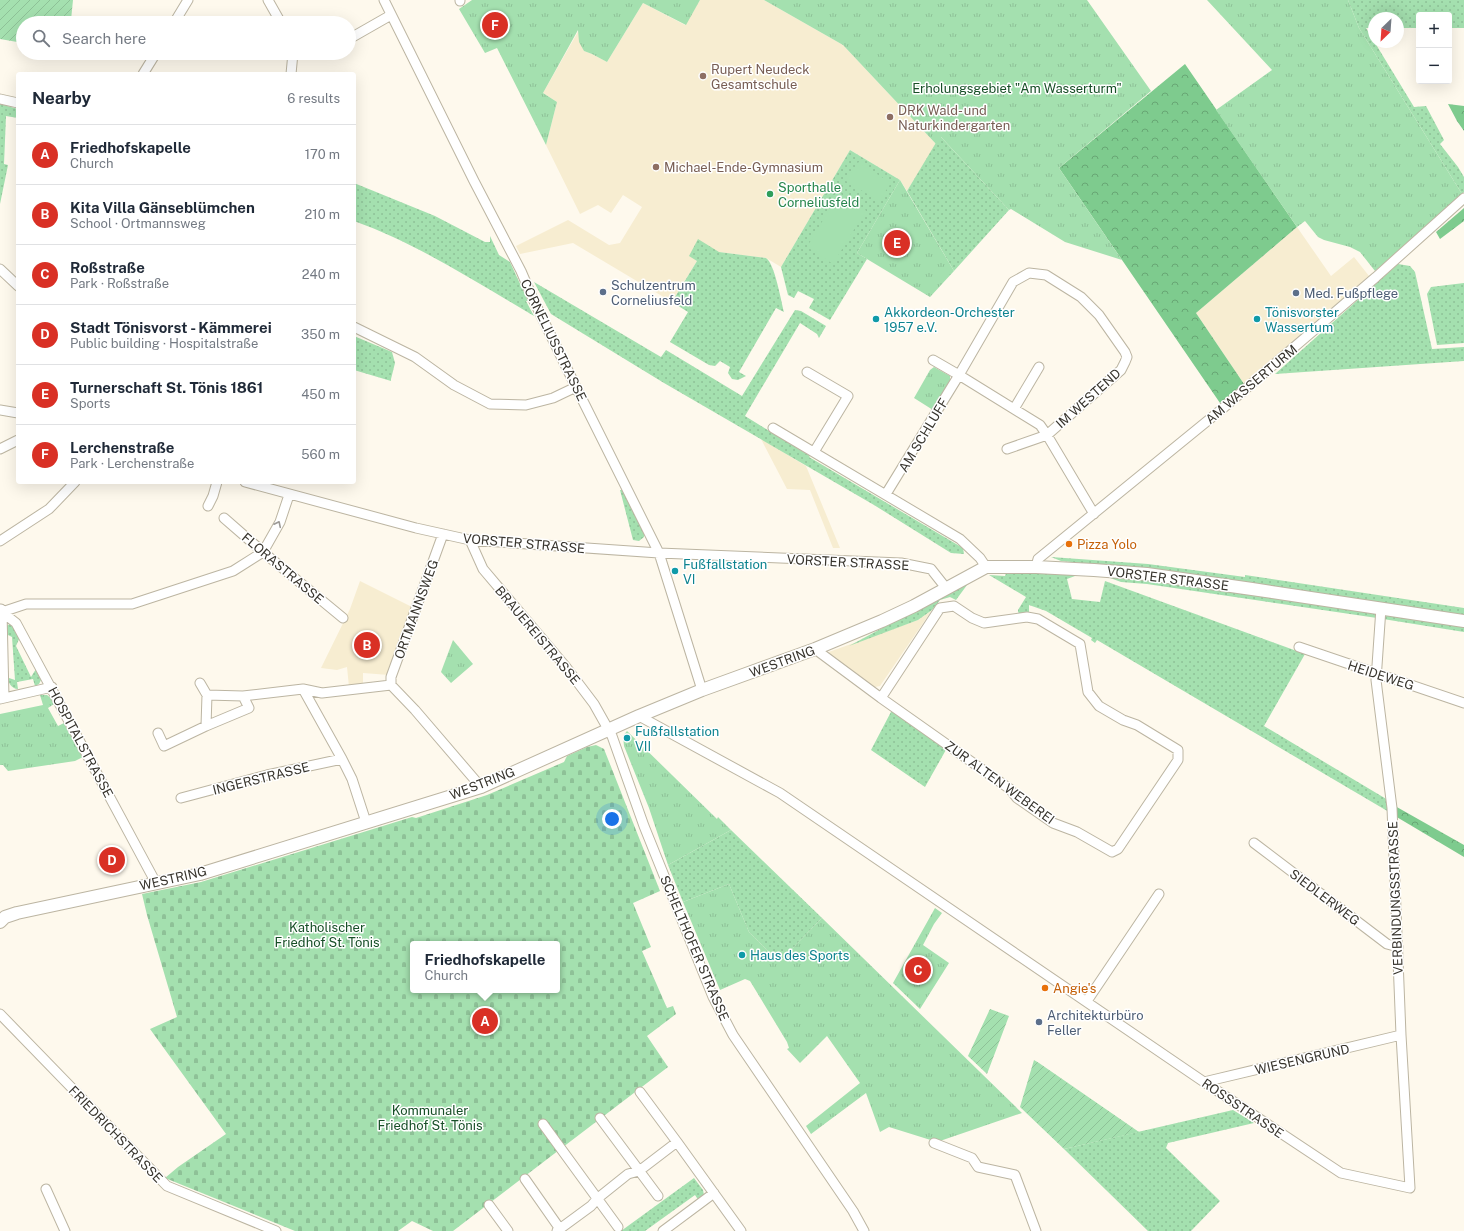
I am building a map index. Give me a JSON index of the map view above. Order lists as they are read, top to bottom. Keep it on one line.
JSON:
{"streets":{"street":["CORNELIUSSTRASSE","AM WASSERTURM","IM WESTEND","AM SCHLUFF","VORSTER STRASSE","FLORASTRASSE","ORTMANNSWEG","BRAUEREISTRASSE","WESTRING","HEIDEWEG","HOSPITALSTRASSE","INGERSTRASSE","ZUR ALTEN WEBEREI","SIEDLERWEG","VERBINDUNGSSTRASSE","SCHELTHOFER STRASSE","WIESENGRUND","ROSSSTRASSE","FRIEDRICHSTRASSE"]},"crossings":[["CORNELIUSSTRASSE","VORSTER STRASSE"],["CORNELIUSSTRASSE","WESTRING"],["AM WASSERTURM","IM WESTEND"],["AM WASSERTURM","VORSTER STRASSE"],["IM WESTEND","AM SCHLUFF"],["VORSTER STRASSE","ORTMANNSWEG"],["VORSTER STRASSE","BRAUEREISTRASSE"],["VORSTER STRASSE","WESTRING"],["VORSTER STRASSE","VERBINDUNGSSTRASSE"],["BRAUEREISTRASSE","WESTRING"],["BRAUEREISTRASSE","SCHELTHOFER STRASSE"],["WESTRING","HOSPITALSTRASSE"],["WESTRING","ZUR ALTEN WEBEREI"],["WESTRING","SCHELTHOFER STRASSE"],["WESTRING","ROSSSTRASSE"],["HEIDEWEG","VERBINDUNGSSTRASSE"],["SIEDLERWEG","VERBINDUNGSSTRASSE"],["VERBINDUNGSSTRASSE","WIESENGRUND"],["VERBINDUNGSSTRASSE","ROSSSTRASSE"],["WIESENGRUND","ROSSSTRASSE"]],"parks":["Erholungsgebiet \"Am Wasserturm\"","Katholischer Friedhof St. Tönis","Kommunaler Friedhof St. Tönis"],"places":["Rupert Neudeck Gesamtschule","DRK Wald- und Naturkindergarten","Michael-Ende-Gymnasium","Sporthalle Corneliusfeld","Schulzentrum Corneliusfeld","Med. Fußpflege","Akkordeon-Orchester 1957 e.V.","Tönisvorster Wassertum","Pizza Yolo","Fußfallstation VI","Fußfallstation VII","Haus des Sports","Angie's","Architekturbüro Feller"],"north":"bottom left","page":{"pins":["F","E","B","D","C","A"],"map_buttons":["+","−"],"search":"Search here","heading":["Nearby","6 results"],"list":[{"mark":"A","name":"Friedhofskapelle","note":"Church","value":"170 m"},{"mark":"B","name":"Kita Villa Gänseblümchen","note":"School · Ortmannsweg","value":"210 m"},{"mark":"C","name":"Roßstraße","note":"Park · Roßstraße","value":"240 m"},{"mark":"D","name":"Stadt Tönisvorst - Kämmerei","note":"Public building · Hospitalstraße","value":"350 m"},{"mark":"E","name":"Turnerschaft St. Tönis 1861","note":"Sports","value":"450 m"},{"mark":"F","name":"Lerchenstraße","note":"Park · Lerchenstraße","value":"560 m"}],"popup":["Friedhofskapelle","Church"]}}
